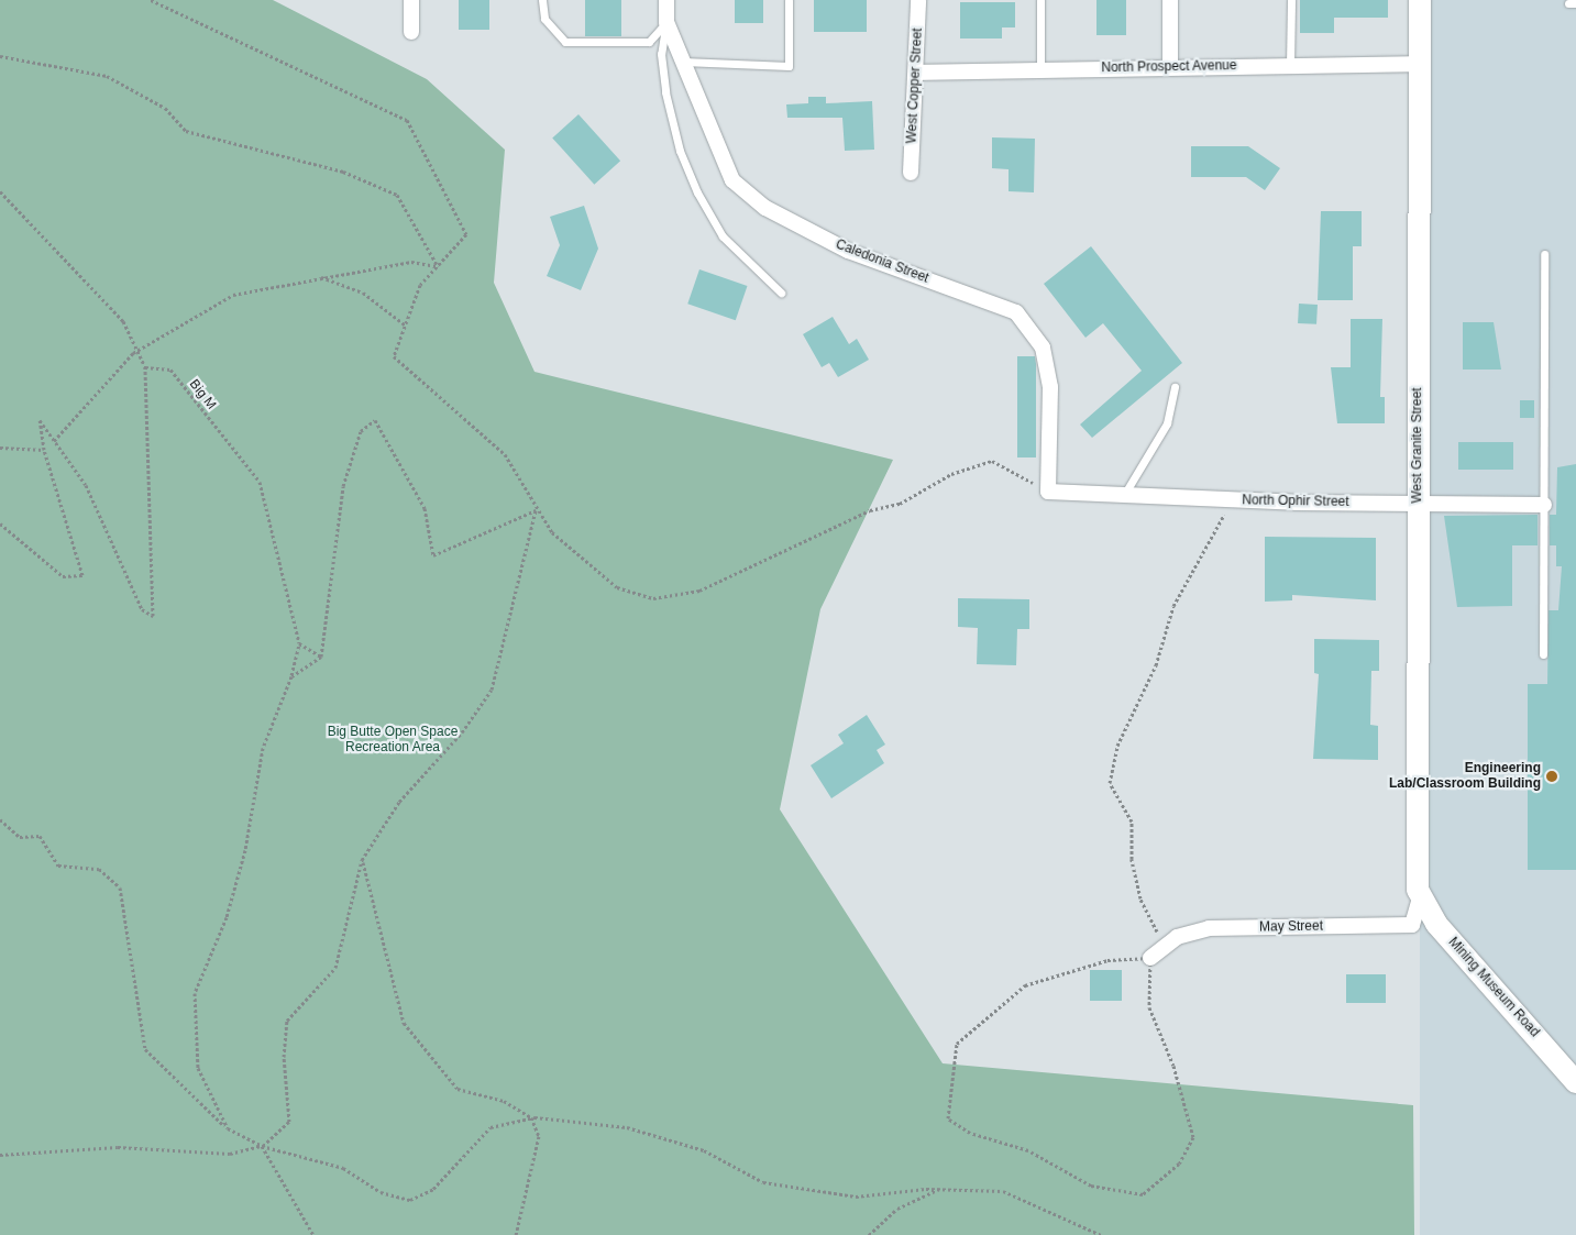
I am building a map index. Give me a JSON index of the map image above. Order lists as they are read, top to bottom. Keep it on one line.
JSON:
{"streets":{"street":["North Prospect Avenue","West Copper Street","Caledonia Street","West Granite Street","North Ophir Street","May Street","Mining Museum Road"],"path":["Big M"]},"crossings":[["North Prospect Avenue","West Copper Street"],["North Prospect Avenue","West Granite Street"],["Caledonia Street","North Ophir Street"],["West Granite Street","North Ophir Street"],["West Granite Street","May Street"],["West Granite Street","Mining Museum Road"],["May Street","Mining Museum Road"]],"parks":["Big Butte Open Space Recreation Area"],"places":["Engineering Lab/Classroom Building"]}
